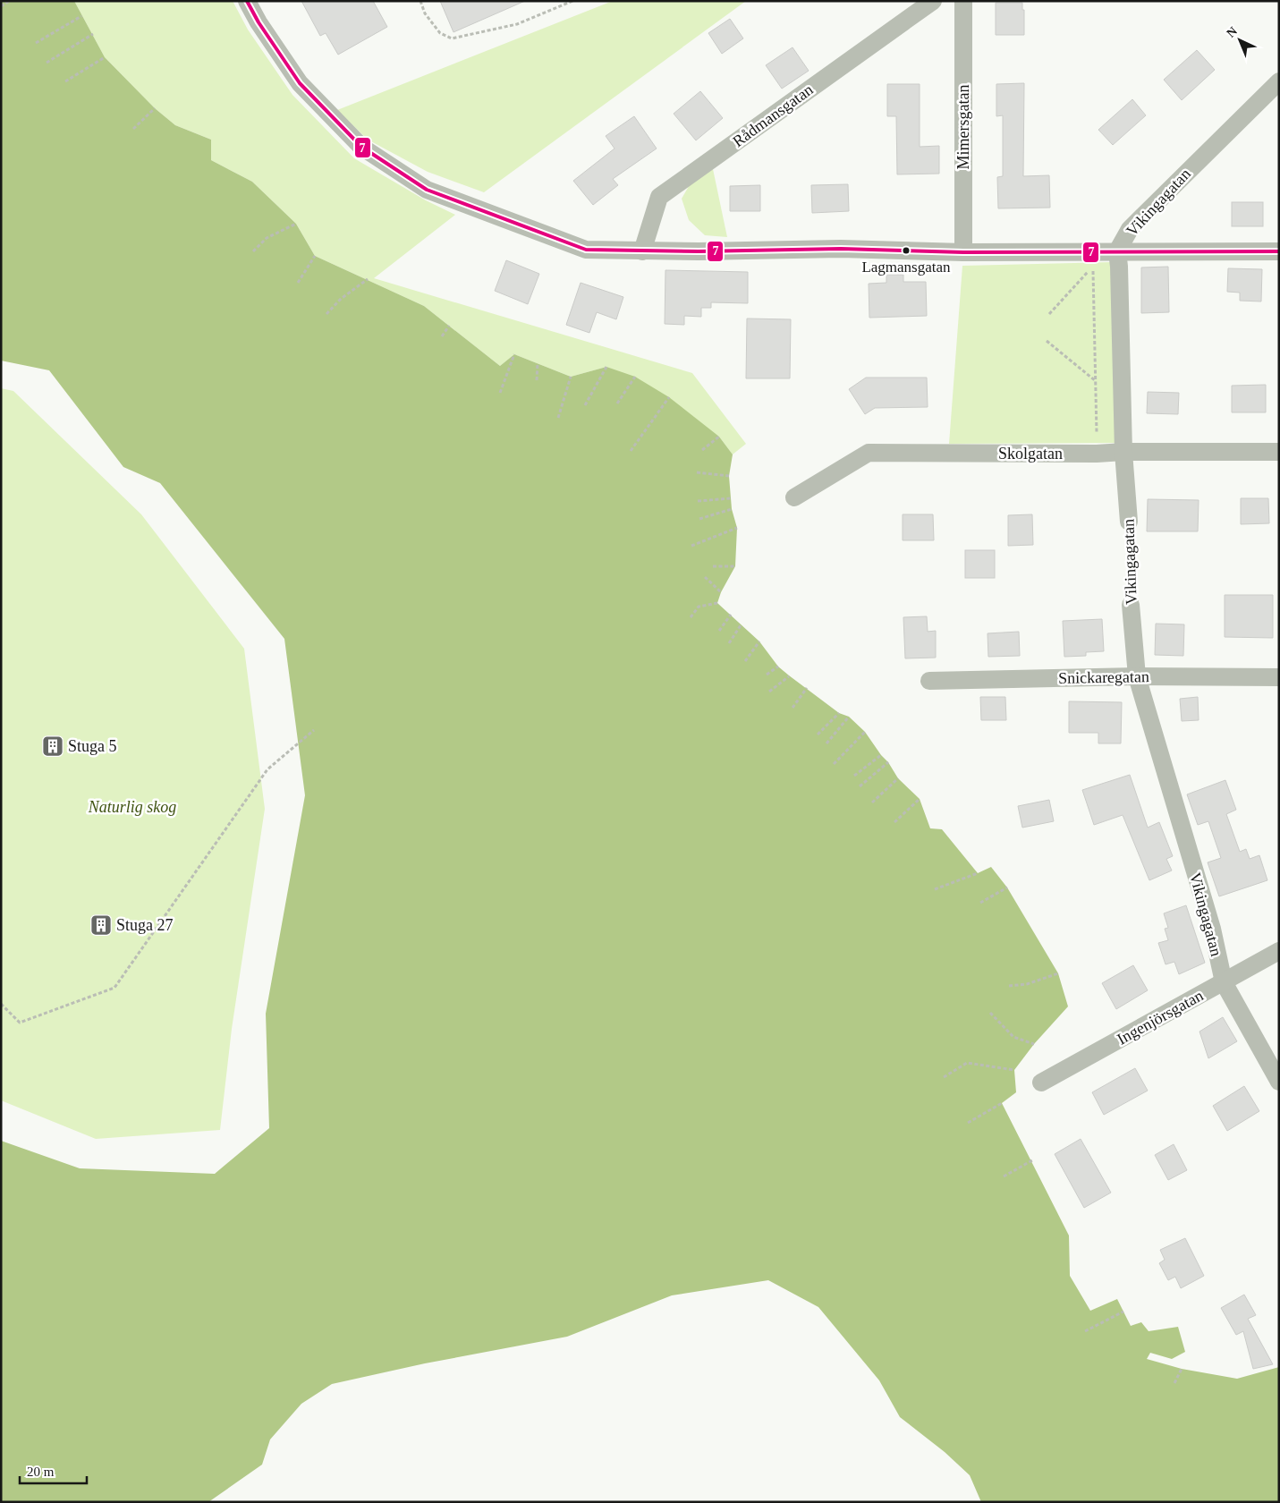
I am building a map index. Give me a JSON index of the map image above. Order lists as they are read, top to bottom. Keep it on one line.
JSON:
{"streets":{"street":["Rådmansgatan","Mimersgatan","Vikingagatan","Skolgatan","Snickaregatan","Ingenjörsgatan"]},"crossings":[["Vikingagatan","Skolgatan"],["Vikingagatan","Snickaregatan"],["Vikingagatan","Ingenjörsgatan"]],"parks":["Naturlig skog"],"places":{"other":["Lagmansgatan"],"building":["Stuga 5","Stuga 27"]},"lines":["transit line 7"],"scale_bar":"20 m","north":"top left"}
